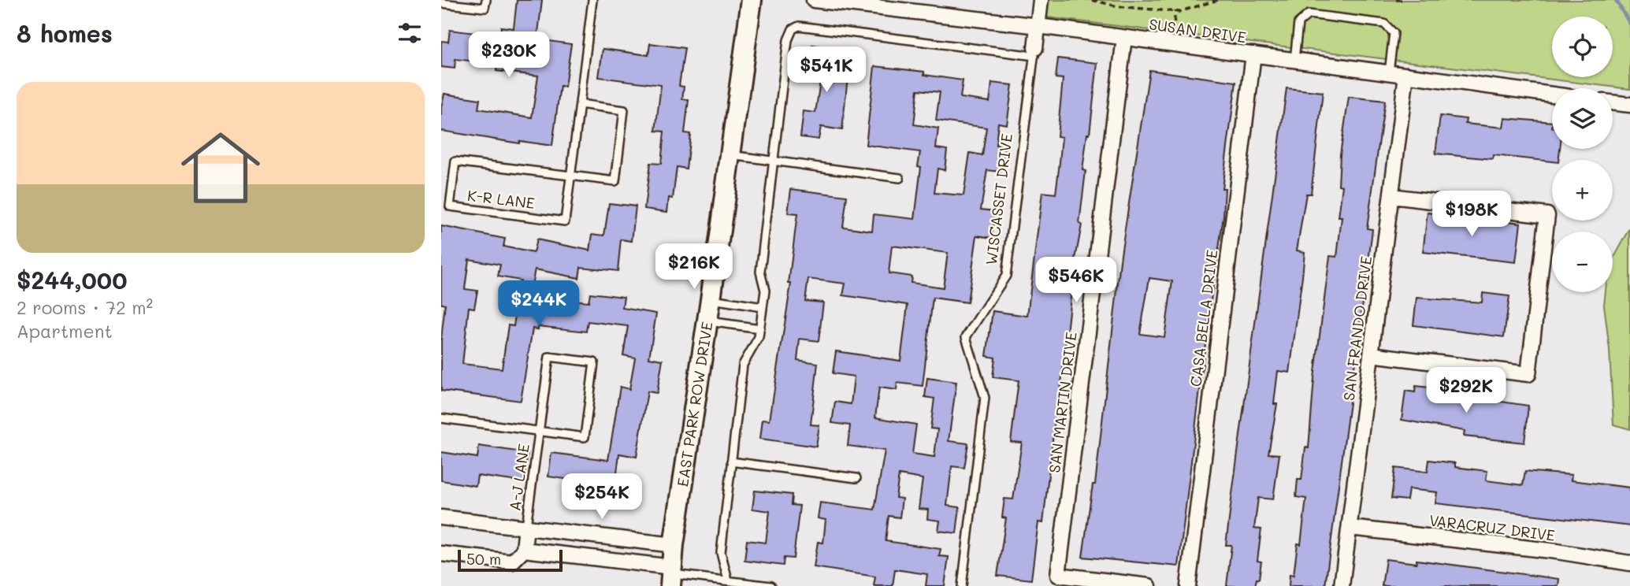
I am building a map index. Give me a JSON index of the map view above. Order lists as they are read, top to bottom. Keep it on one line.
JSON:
{"streets":{"main road":["EAST PARK ROW DRIVE"],"street":["SUSAN DRIVE","WISCASSET DRIVE","CASA BELLA DRIVE","SAN FRANDO DRIVE","SAN MARTIN DRIVE","VARACRUZ DRIVE"],"lane":["K-R LANE","A-J LANE"]},"crossings":[["SUSAN DRIVE","WISCASSET DRIVE"],["SUSAN DRIVE","CASA BELLA DRIVE"],["SUSAN DRIVE","SAN FRANDO DRIVE"],["SUSAN DRIVE","SAN MARTIN DRIVE"],["SAN FRANDO DRIVE","VARACRUZ DRIVE"]],"scale_bar":"50 m","page":{"heading":"8 homes","map_buttons":["+","−"],"price":["$230K","$541K","$198K","$216K","$546K","$244K","$292K","$254K"],"list":[{"name":"$244,000","note":"2 rooms · 72 m² · Apartment"}],"scale":"50 m"}}
